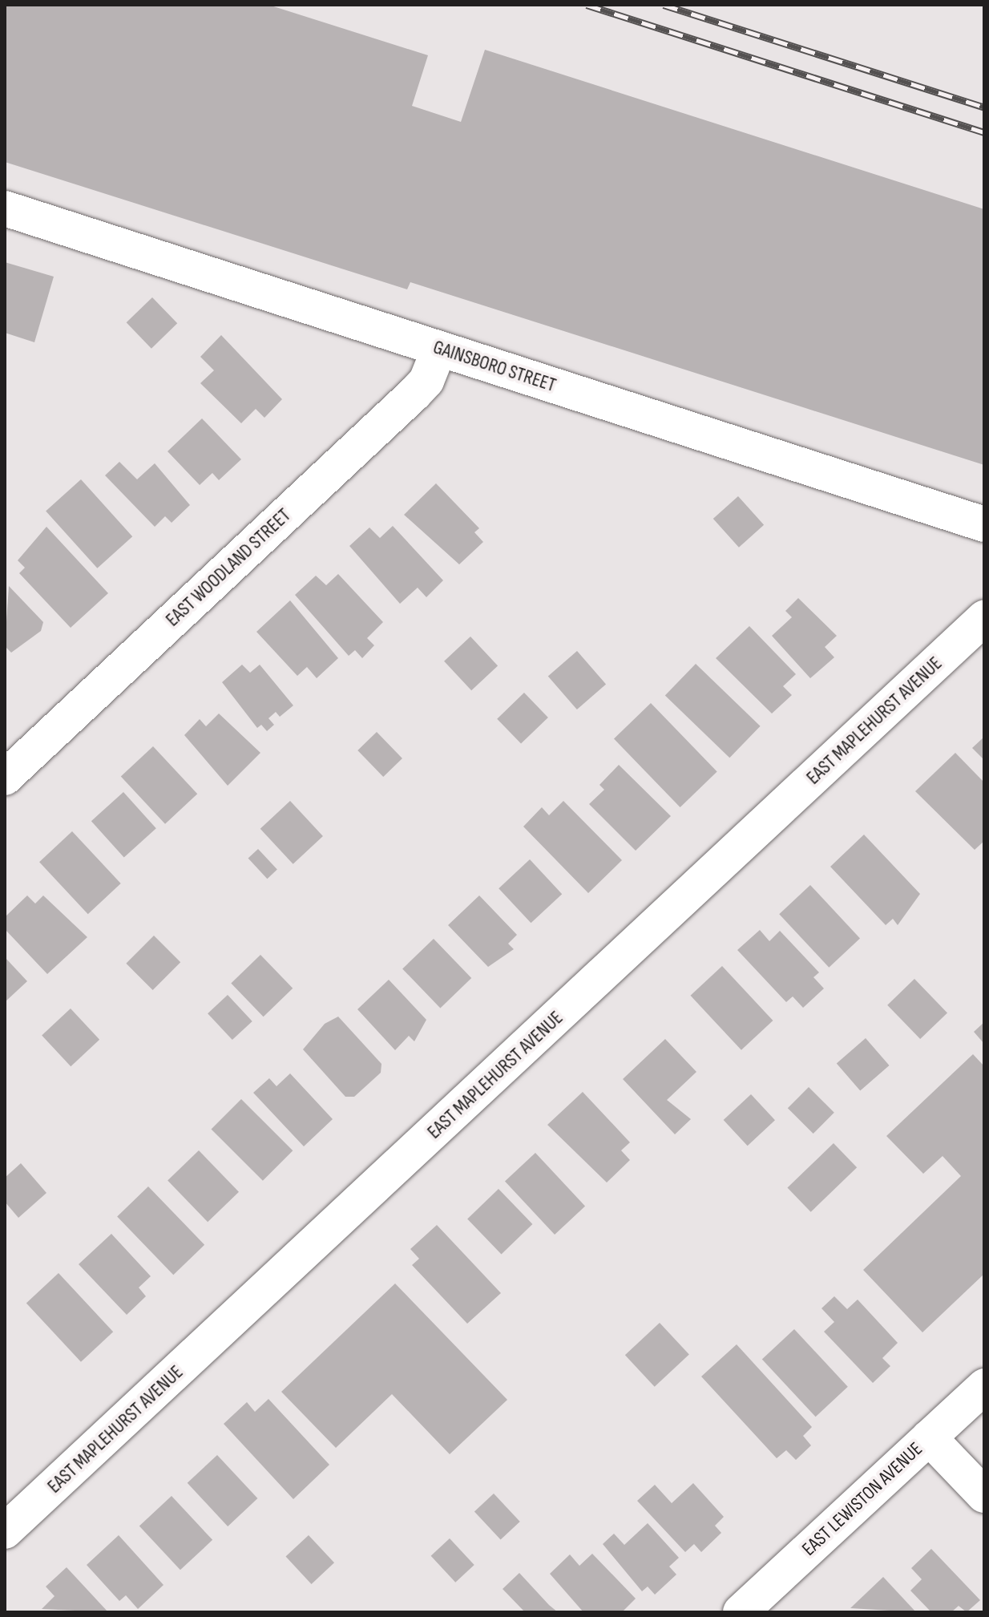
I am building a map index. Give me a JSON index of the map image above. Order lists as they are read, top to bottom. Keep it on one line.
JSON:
{"streets":{"street":["GAINSBORO STREET","EAST WOODLAND STREET","EAST MAPLEHURST AVENUE","EAST LEWISTON AVENUE"]},"crossings":[["GAINSBORO STREET","EAST WOODLAND STREET"]]}
